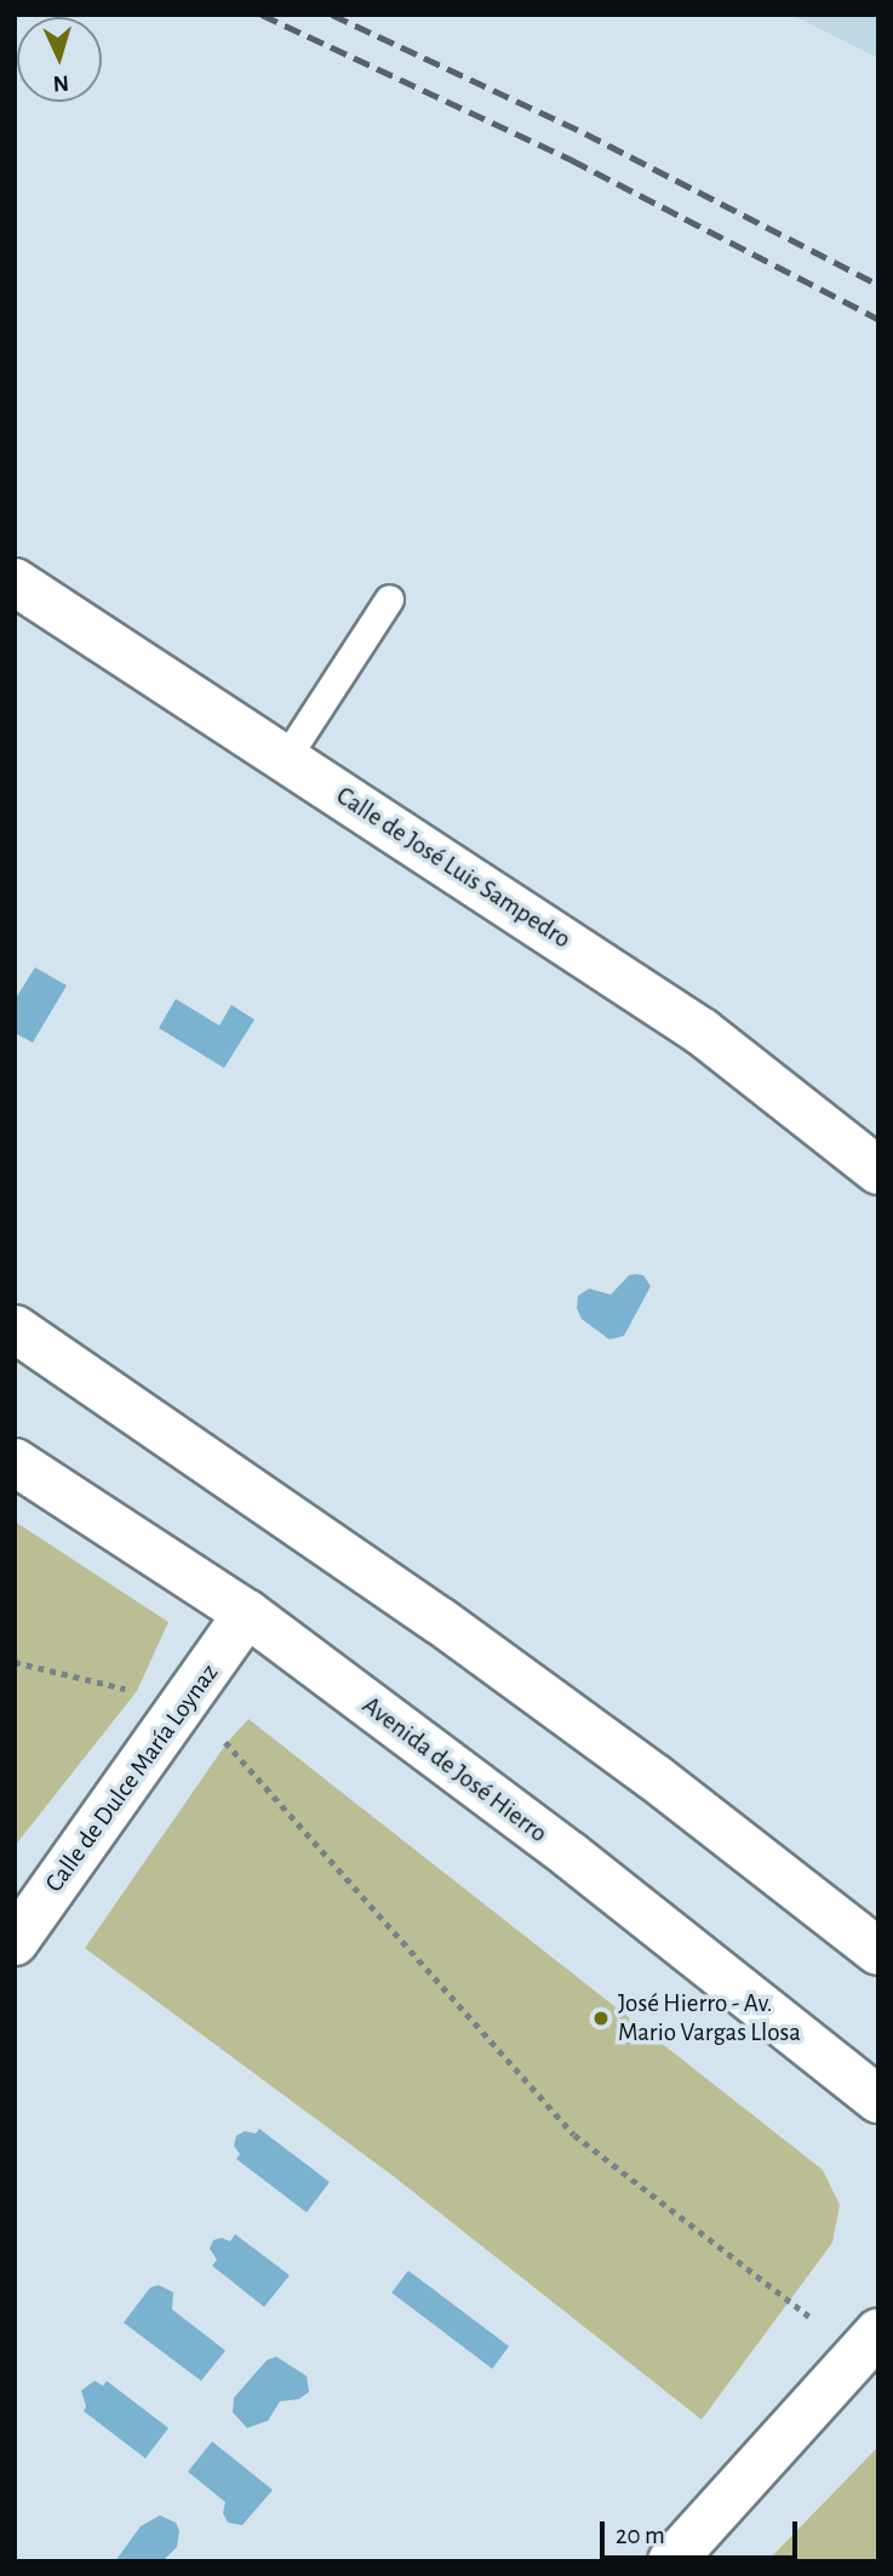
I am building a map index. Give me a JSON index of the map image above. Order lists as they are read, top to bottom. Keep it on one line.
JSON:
{"streets":{"street":["Calle de José Luis Sampedro","Avenida de José Hierro","Calle de Dulce María Loynaz"]},"crossings":[["Avenida de José Hierro","Calle de Dulce María Loynaz"]],"places":["José Hierro - Av. Mario Vargas Llosa"],"scale_bar":"20 m","north":"bottom"}
